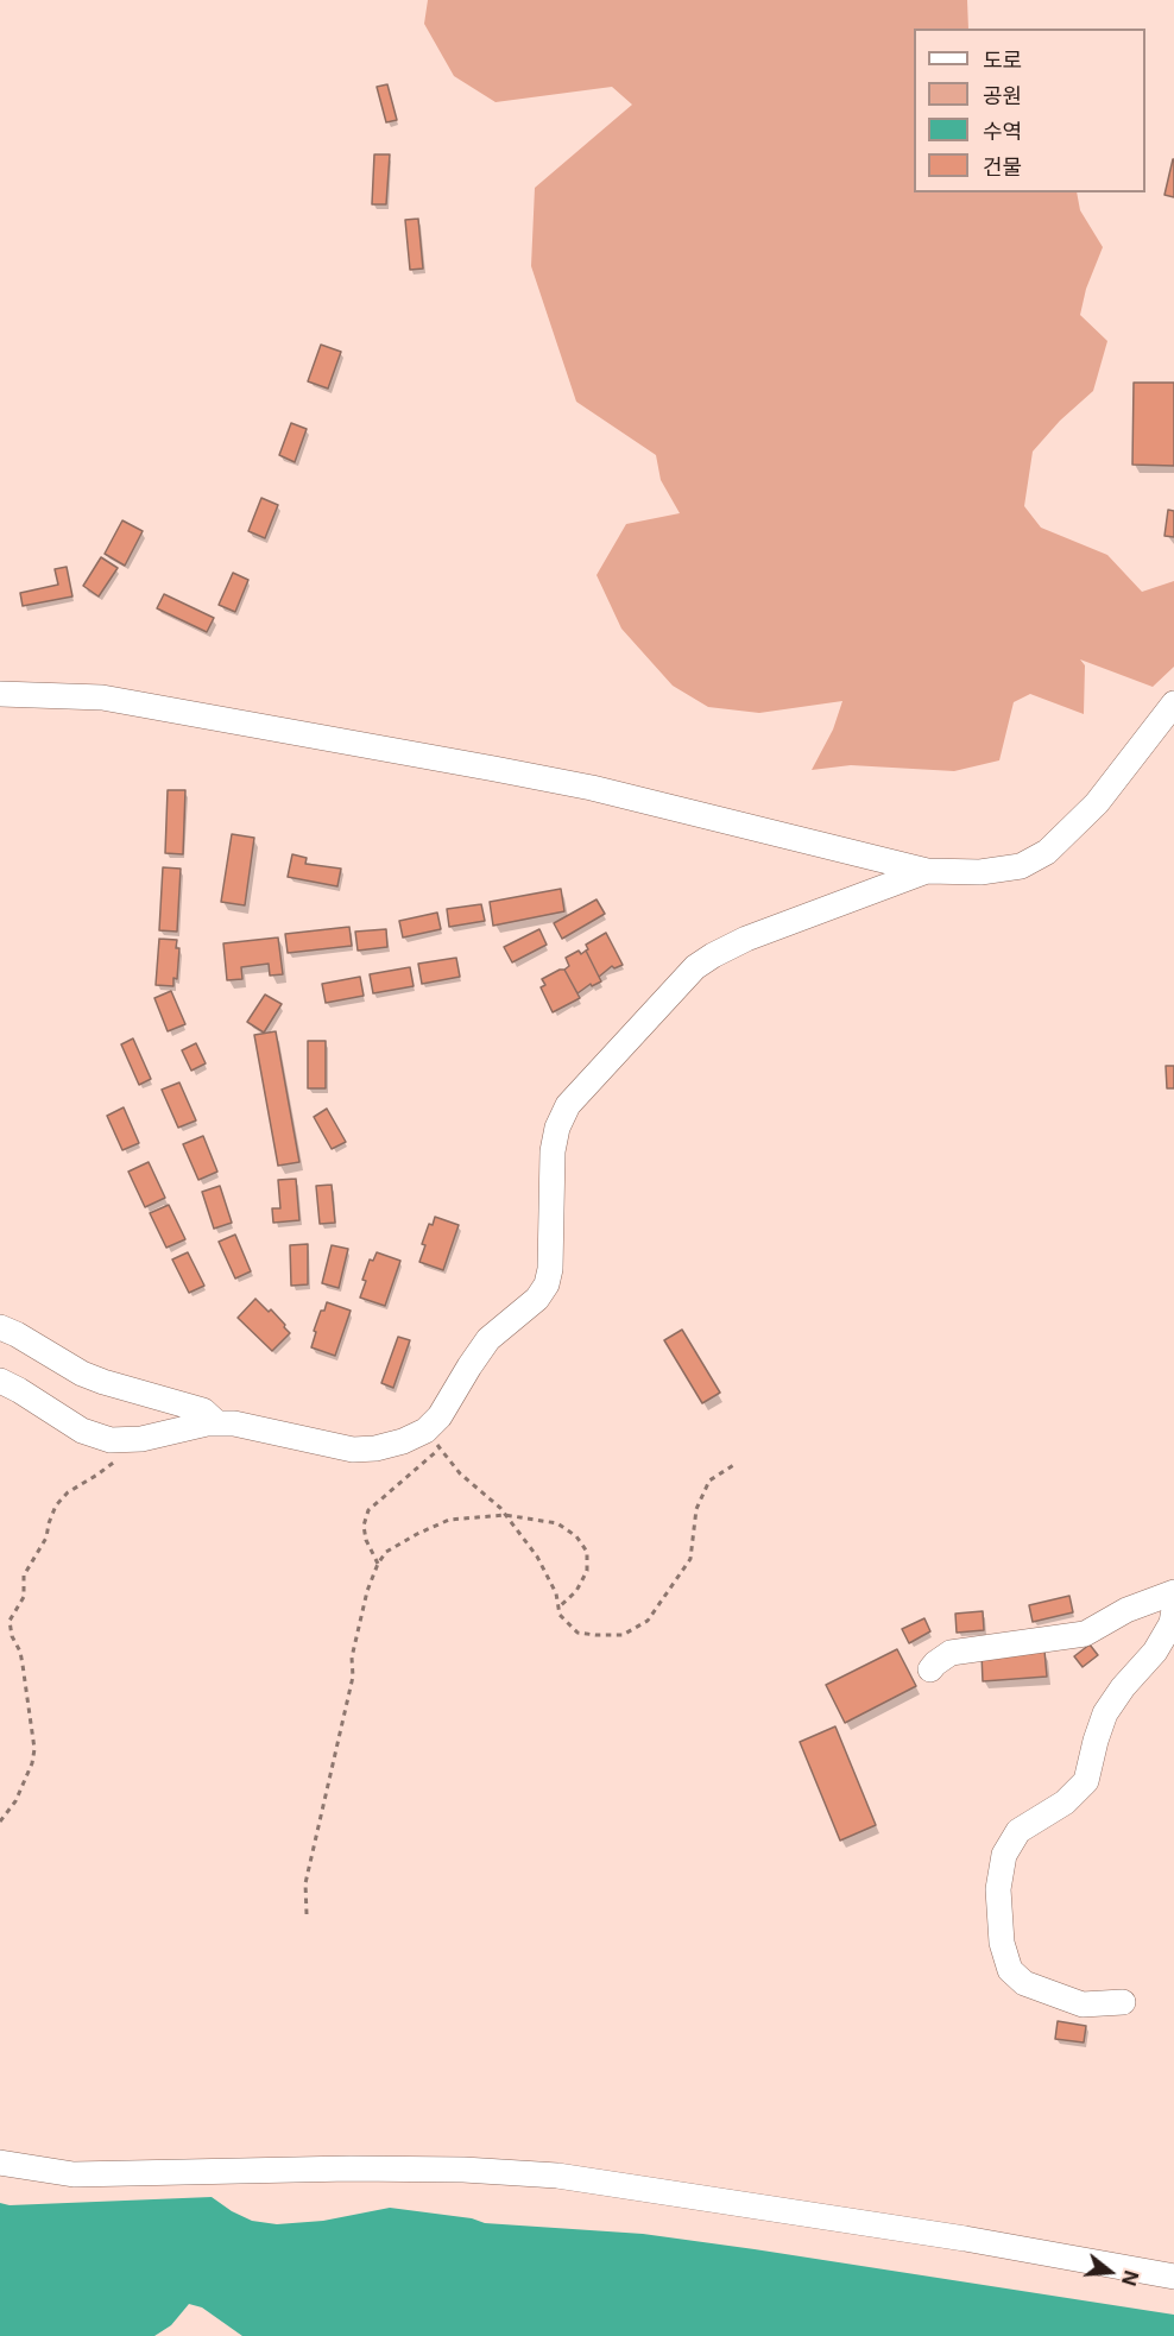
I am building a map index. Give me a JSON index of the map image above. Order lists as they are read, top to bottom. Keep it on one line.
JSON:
{"legend":["도로","공원","수역","건물"],"north":"right"}
